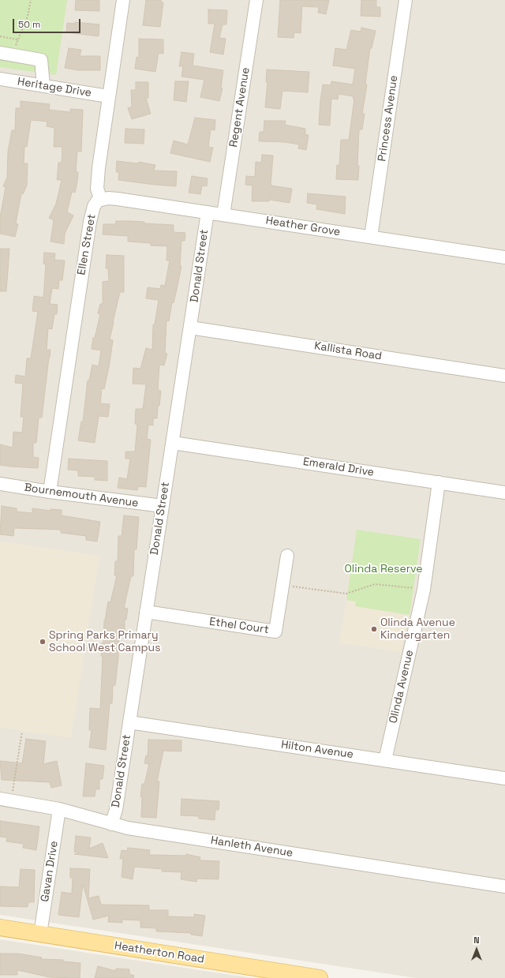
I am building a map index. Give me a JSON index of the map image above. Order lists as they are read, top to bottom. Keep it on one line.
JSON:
{"streets":{"main road":["Heatherton Road"],"street":["Heritage Drive","Regent Avenue","Princess Avenue","Heather Grove","Ellen Street","Donald Street","Kallista Road","Emerald Drive","Bournemouth Avenue","Ethel Court","Olinda Avenue","Hilton Avenue","Hanleth Avenue","Gavan Drive"]},"crossings":[["Heritage Drive","Ellen Street"],["Regent Avenue","Heather Grove"],["Princess Avenue","Heather Grove"],["Heather Grove","Ellen Street"],["Heather Grove","Donald Street"],["Ellen Street","Bournemouth Avenue"],["Donald Street","Kallista Road"],["Donald Street","Emerald Drive"],["Donald Street","Bournemouth Avenue"],["Donald Street","Ethel Court"],["Donald Street","Hilton Avenue"],["Donald Street","Hanleth Avenue"],["Emerald Drive","Olinda Avenue"],["Olinda Avenue","Hilton Avenue"],["Hanleth Avenue","Gavan Drive"],["Gavan Drive","Heatherton Road"]],"parks":["Olinda Reserve"],"places":["Olinda Avenue Kindergarten","Spring Parks Primary School West Campus"],"scale_bar":"50 m","north":"top"}
